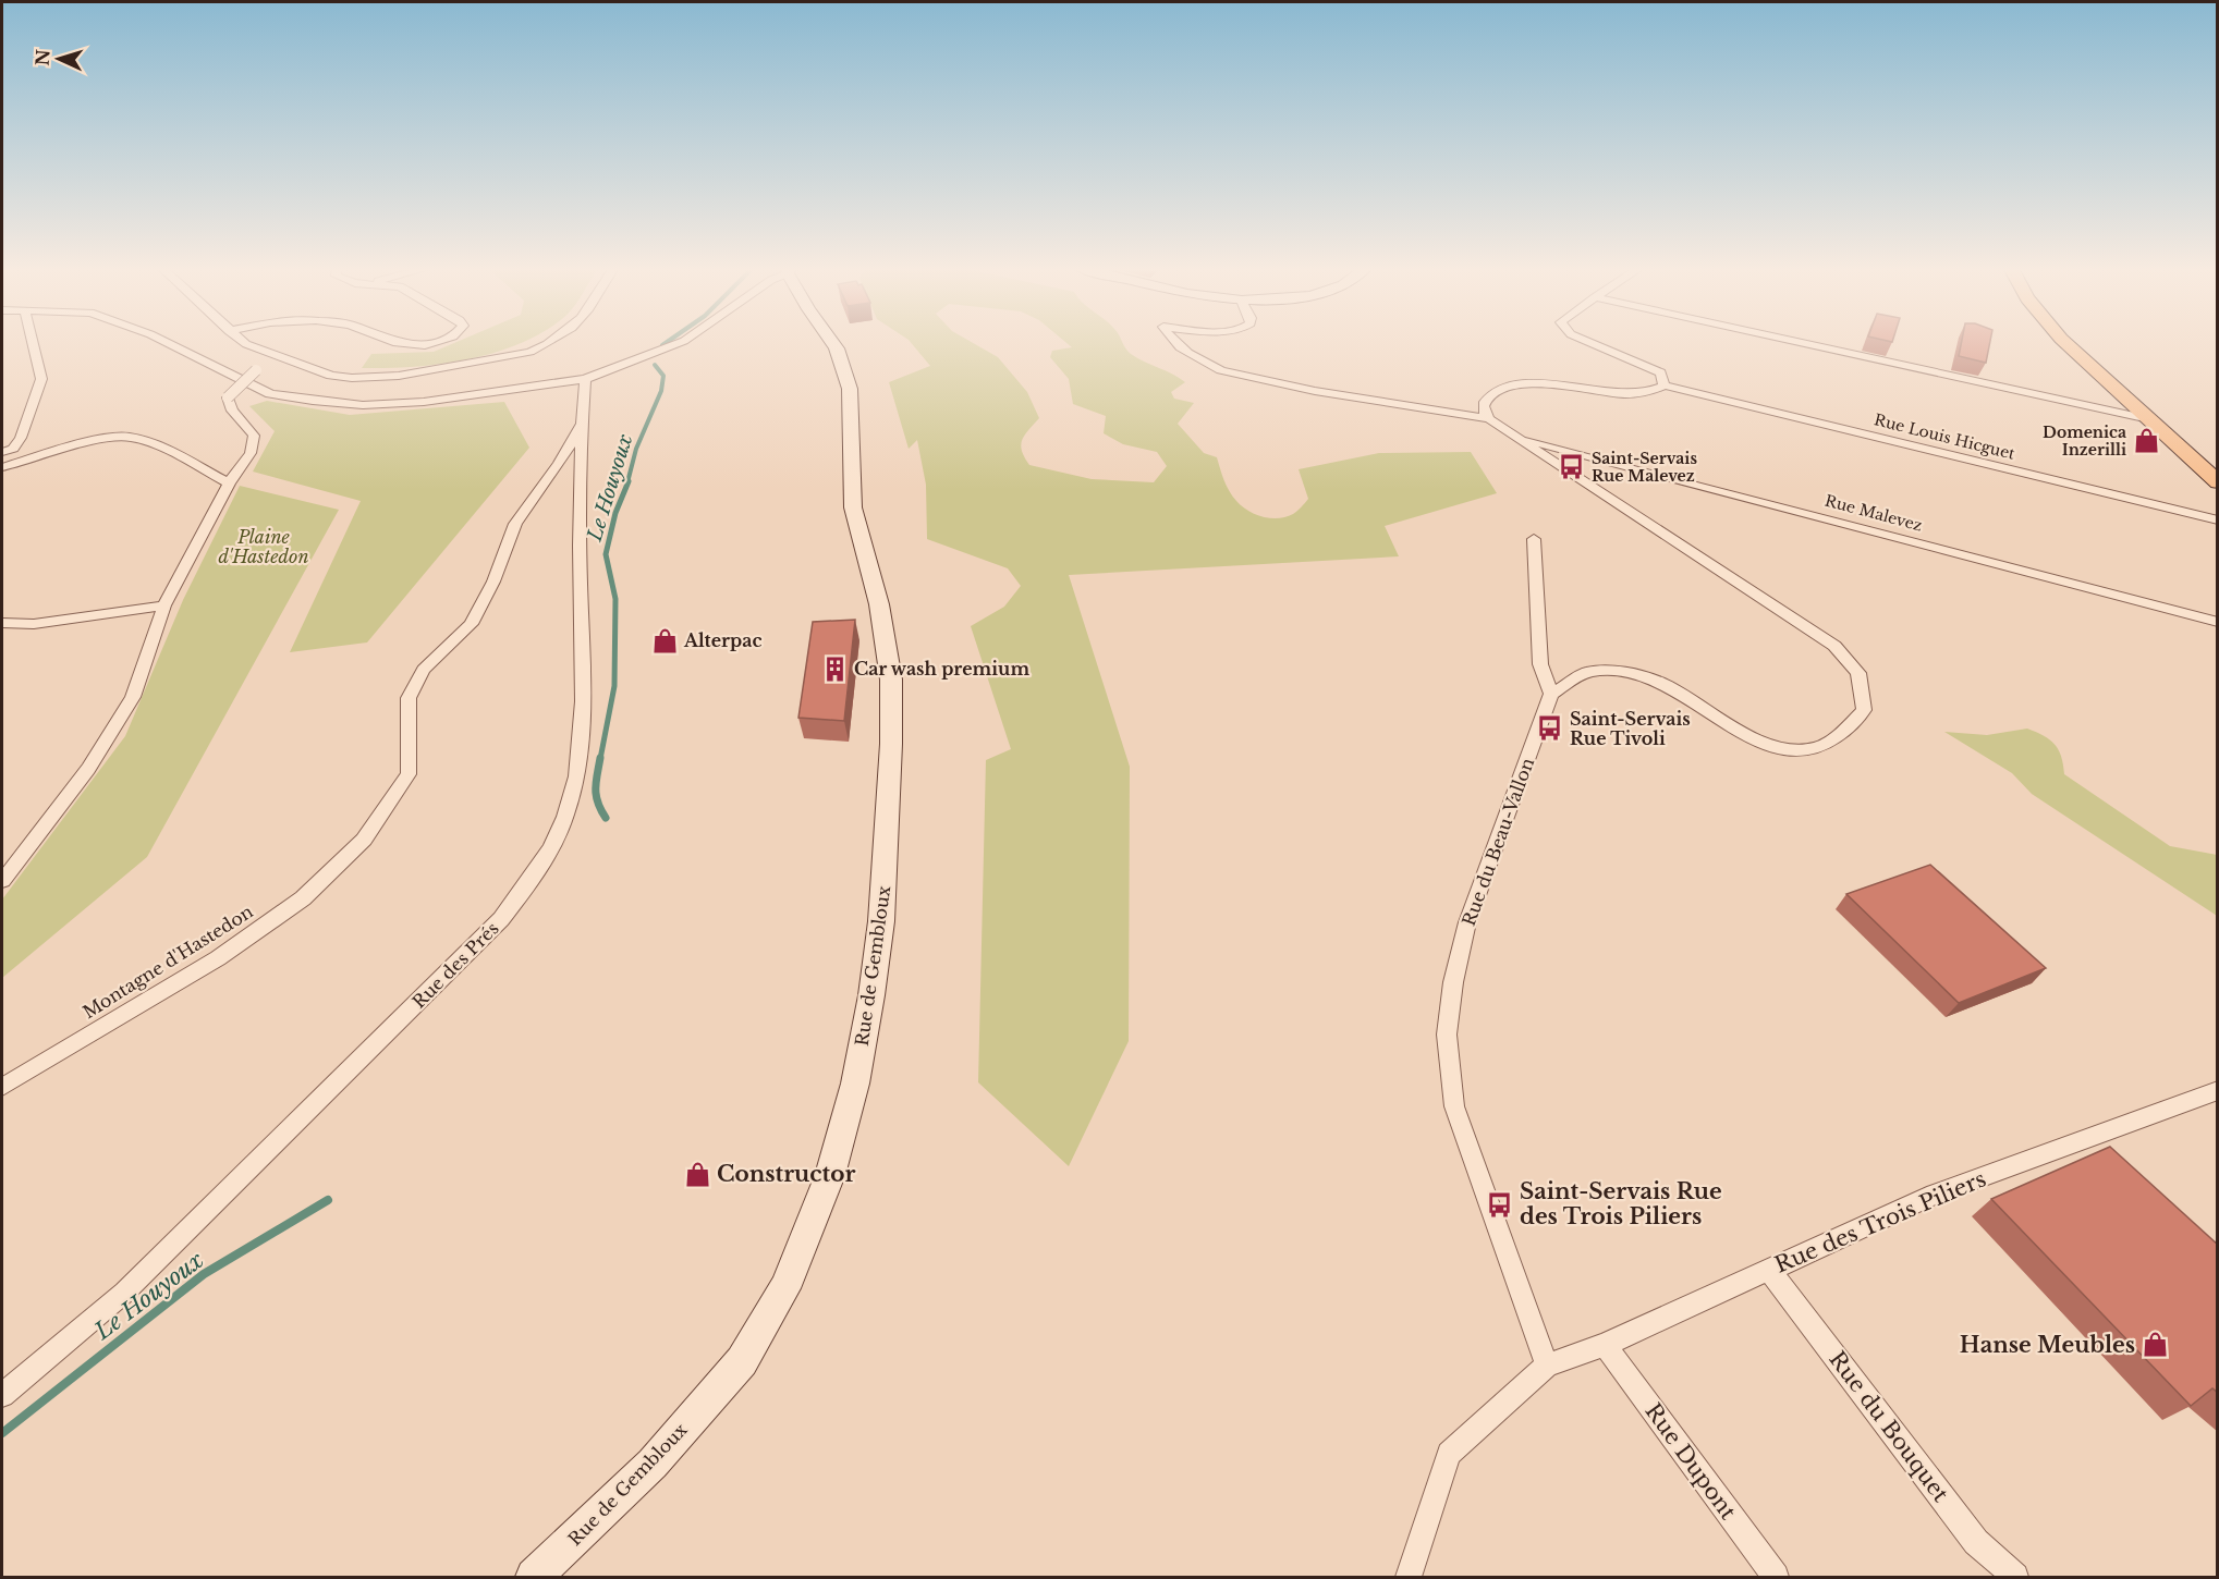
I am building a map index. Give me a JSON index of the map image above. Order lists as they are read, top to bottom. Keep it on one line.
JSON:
{"streets":{"main road":["Rue de Gembloux"],"street":["Rue Louis Hicguet","Rue Malevez","Rue du Beau-Vallon","Montagne d'Hastedon","Rue des Prés","Rue des Trois Piliers","Rue du Bouquet","Rue Dupont"]},"crossings":[["Rue du Beau-Vallon","Rue des Trois Piliers"],["Montagne d'Hastedon","Rue des Prés"],["Rue des Trois Piliers","Rue du Bouquet"],["Rue des Trois Piliers","Rue Dupont"]],"water":["Le Houyoux"],"parks":["Plaine d'Hastedon"],"places":{"shop":["Domenica Inzerilli","Alterpac","Constructor","Hanse Meubles"],"bus stop":["Saint-Servais Rue Malevez","Saint-Servais Rue Tivoli","Saint-Servais Rue des Trois Piliers"],"building":["Car wash premium"]},"north":"left"}
